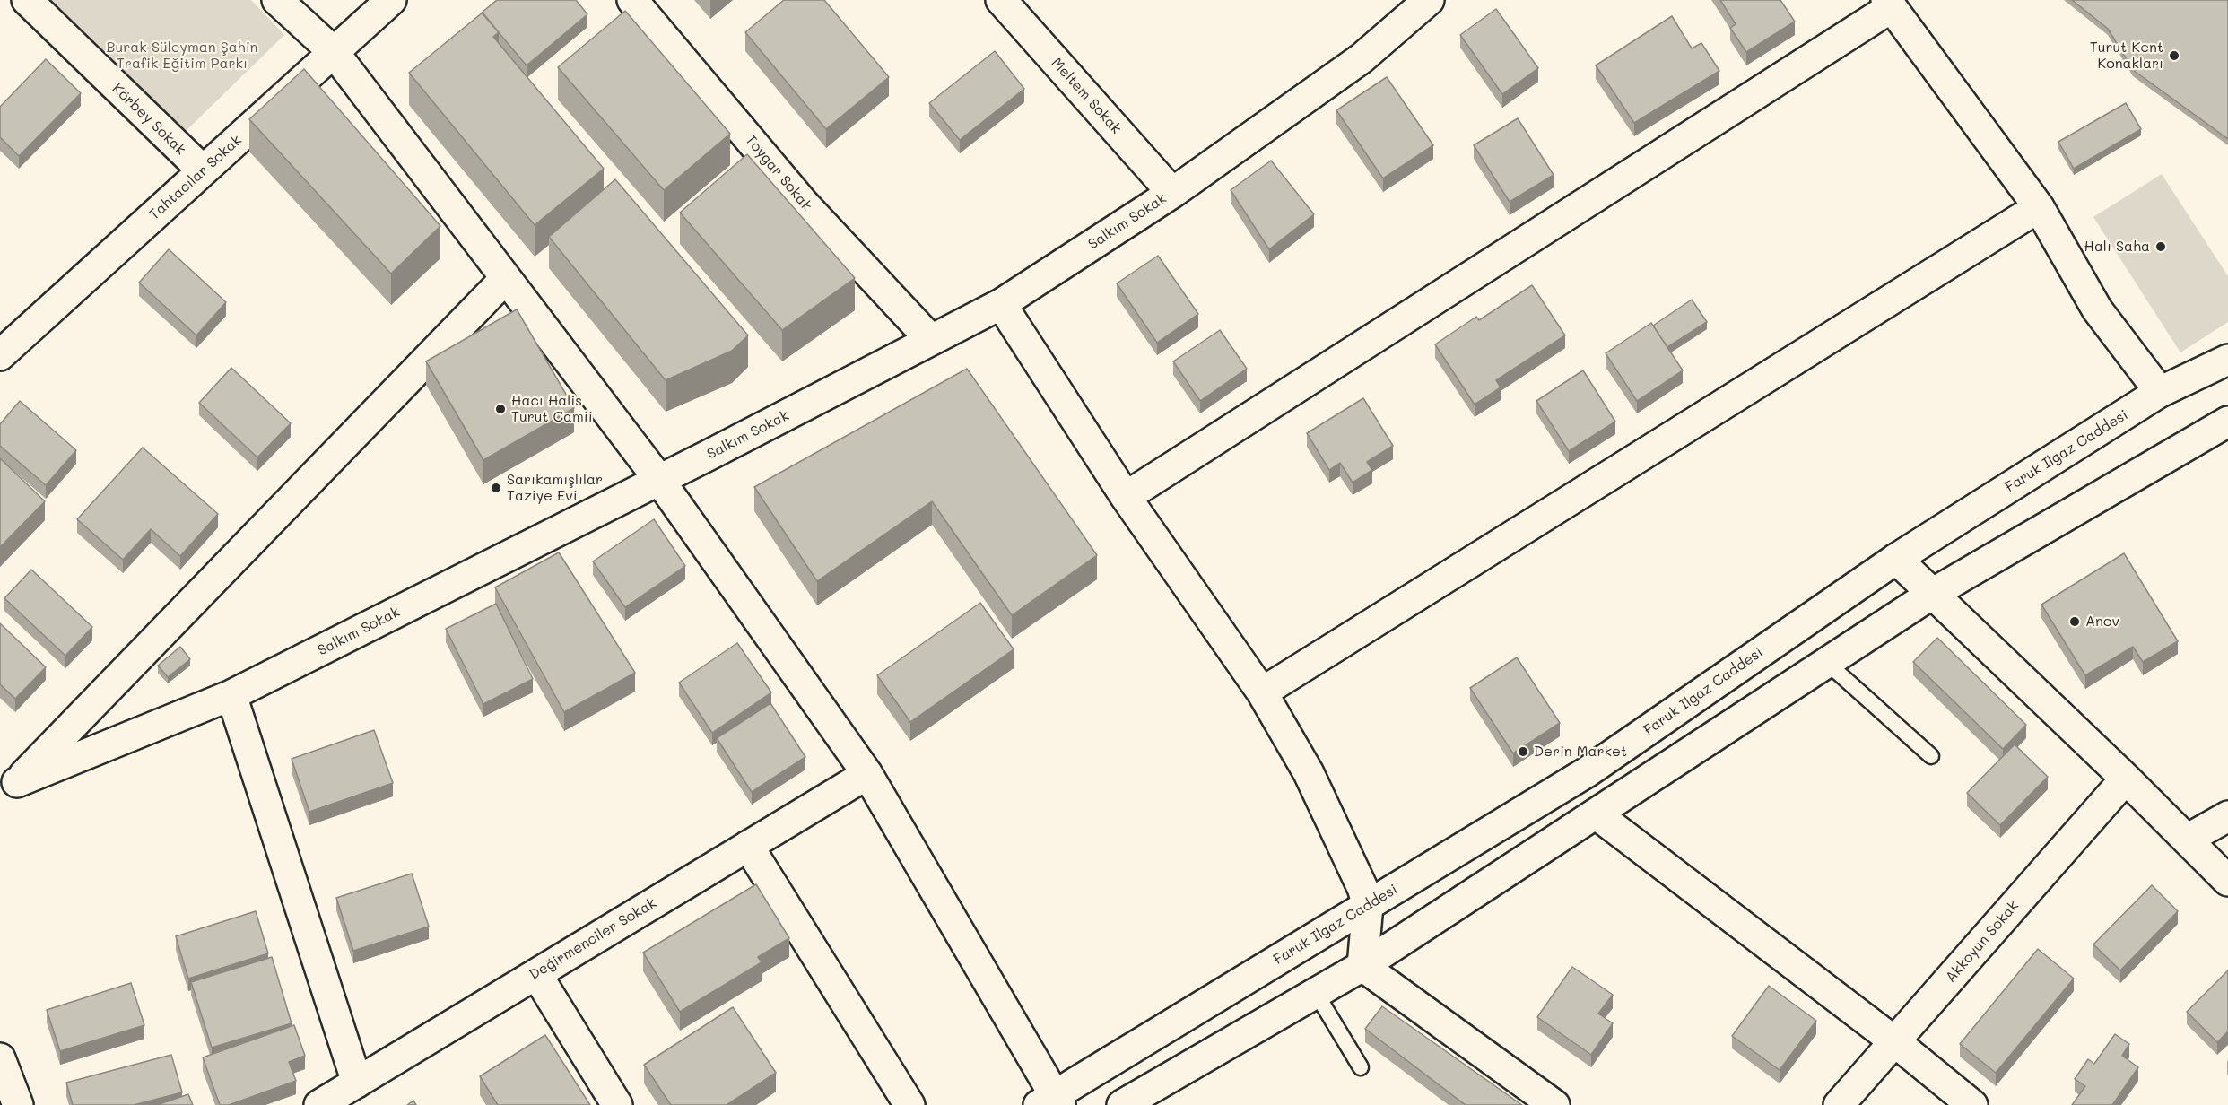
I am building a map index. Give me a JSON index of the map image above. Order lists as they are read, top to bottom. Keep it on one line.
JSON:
{"streets":{"street":["Meltem Sokak","Körbey Sokak","Toygar Sokak","Tahtacılar Sokak","Salkım Sokak","Faruk Ilgaz Caddesi","Değirmenciler Sokak","Akkoyun Sokak"]},"crossings":[["Meltem Sokak","Salkım Sokak"],["Körbey Sokak","Tahtacılar Sokak"],["Toygar Sokak","Salkım Sokak"]],"parks":["Burak Süleyman Şahin Trafik Eğitim Parkı"],"places":["Turut Kent Konakları","Halı Saha","Hacı Halis Turut Camii","Sarıkamışlılar Taziye Evi","Anov","Derin Market"]}
